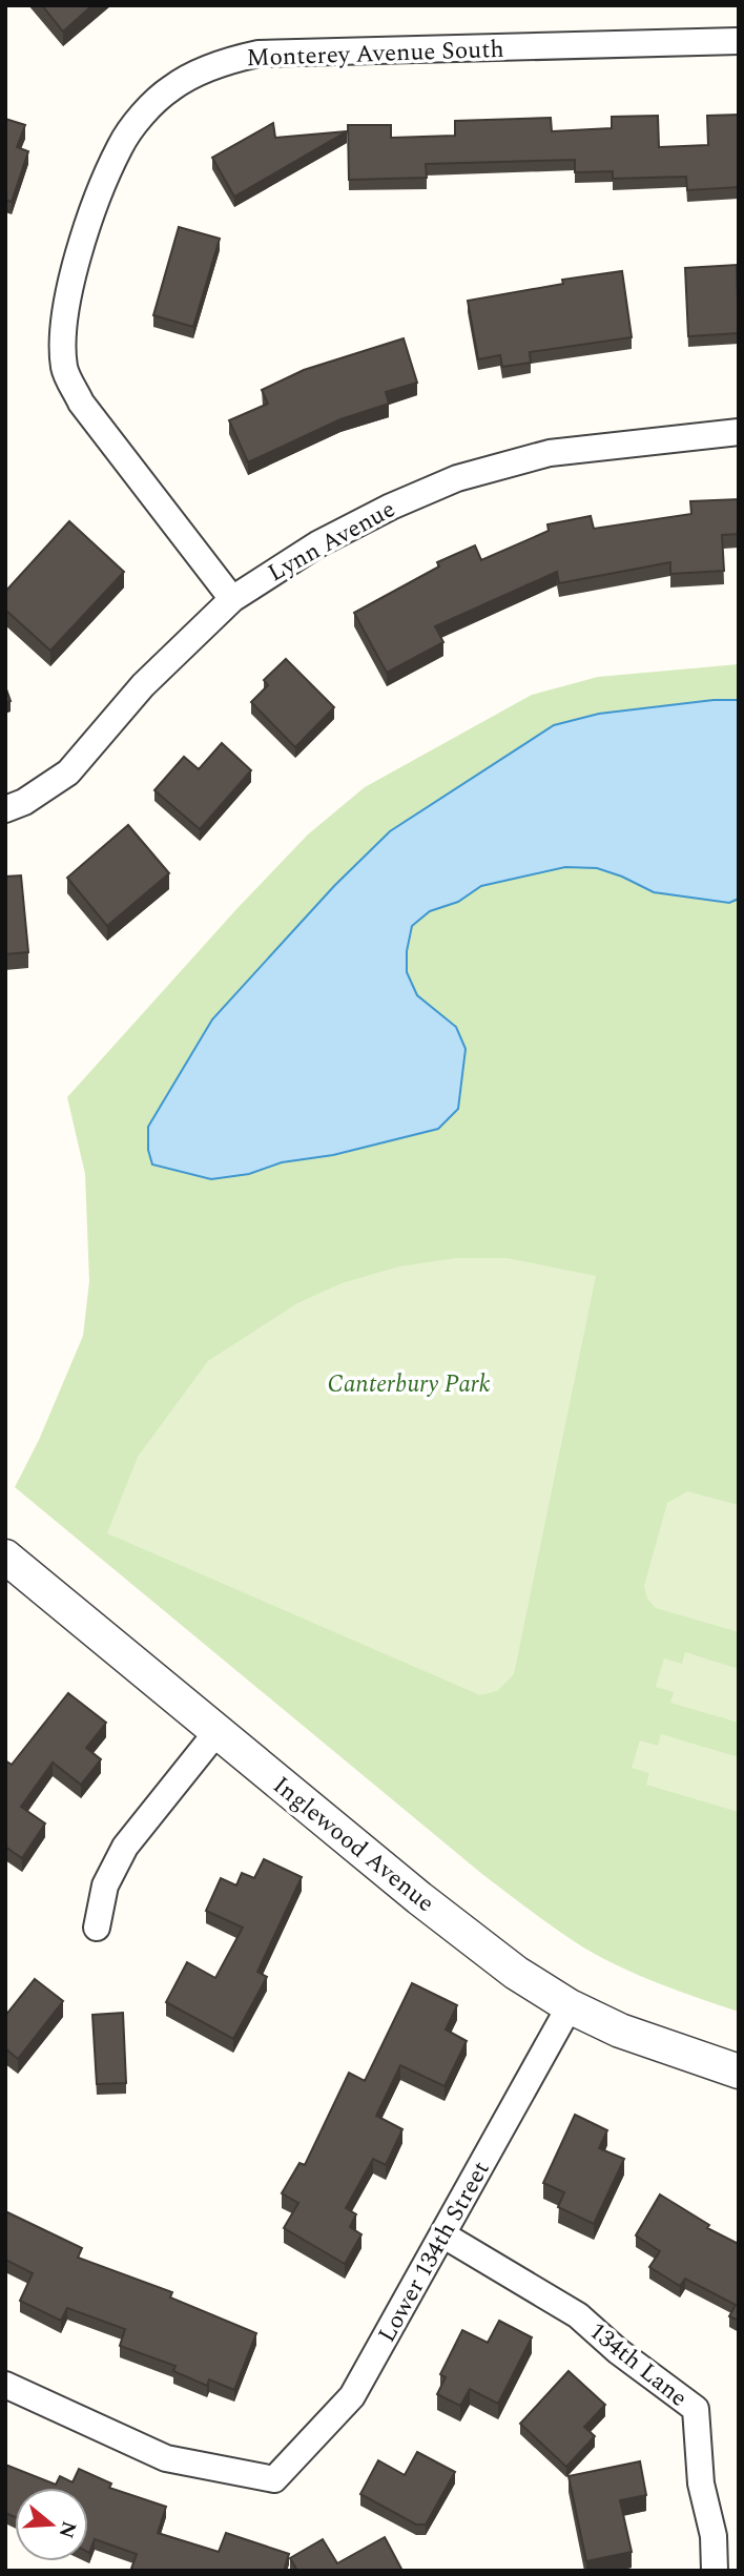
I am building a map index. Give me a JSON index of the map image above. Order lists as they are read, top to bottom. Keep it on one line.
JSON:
{"streets":{"street":["Monterey Avenue South","Lynn Avenue","Inglewood Avenue","Lower 134th Street","134th Lane"]},"crossings":[["Monterey Avenue South","Lynn Avenue"],["Inglewood Avenue","Lower 134th Street"],["Lower 134th Street","134th Lane"]],"parks":["Canterbury Park"],"north":"right"}
